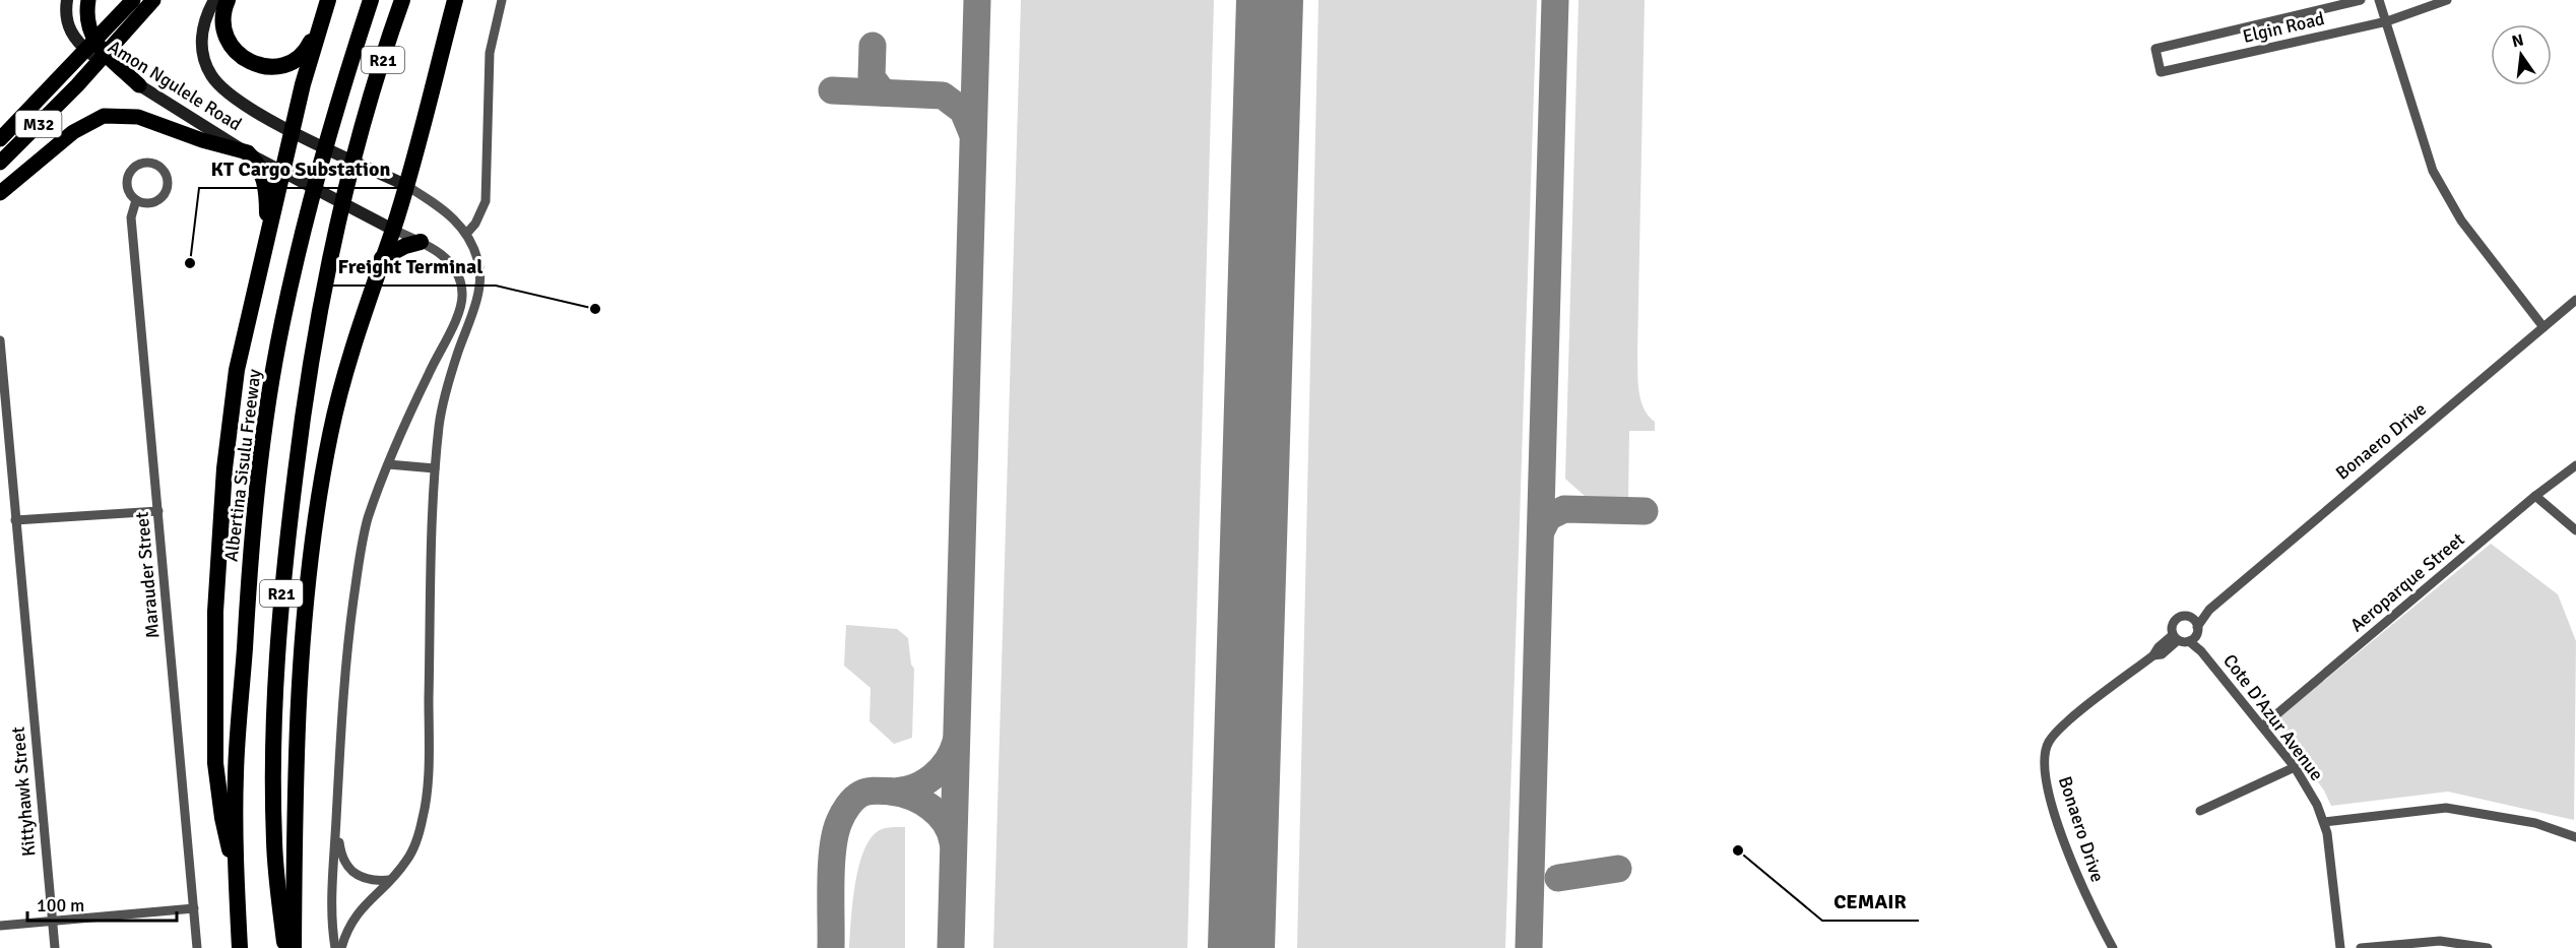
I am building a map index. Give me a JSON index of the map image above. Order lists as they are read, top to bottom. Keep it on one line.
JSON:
{"streets":{"highway":["R21","Albertina Sisulu Freeway"],"main road":["Amon Ngulele Road","M32"],"street":["Elgin Road","Bonaero Drive","Marauder Street","Aeroparque Street","Cote D'Azur Avenue","Kittyhawk Street"]},"crossings":[["Bonaero Drive","Cote D'Azur Avenue"],["Aeroparque Street","Cote D'Azur Avenue"]],"places":["KT Cargo Substation","Freight Terminal","CEMAIR"],"scale_bar":"100 m","north":"top"}
